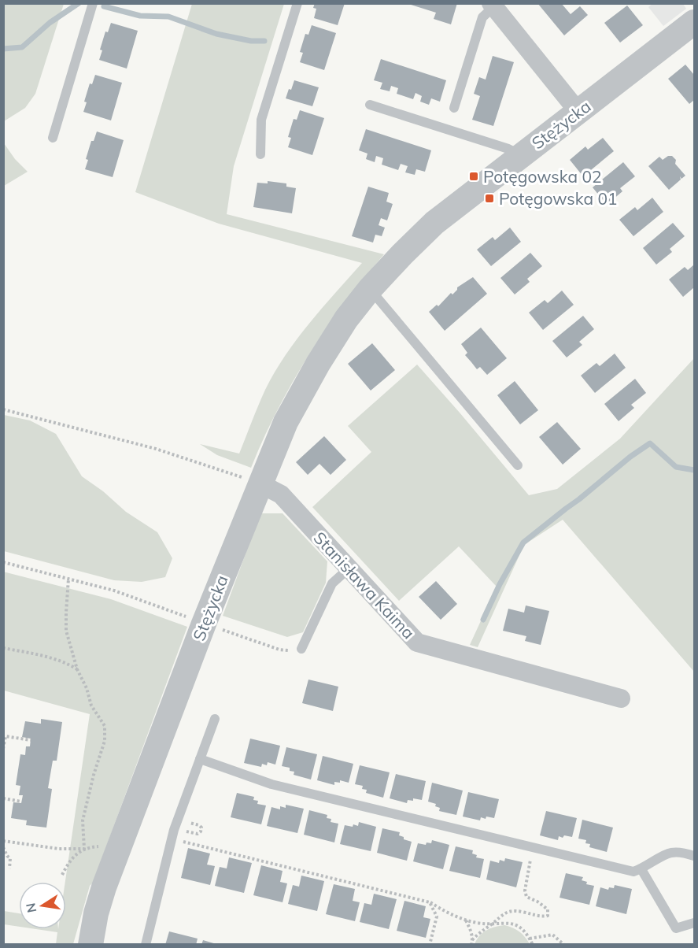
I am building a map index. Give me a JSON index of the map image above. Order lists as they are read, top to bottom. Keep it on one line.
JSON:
{"streets":{"street":["Stężycka","Stanisława Kaima"]},"crossings":[["Stężycka","Stanisława Kaima"]],"places":{"transit":["Potęgowska 02","Potęgowska 01"]},"north":"left"}
